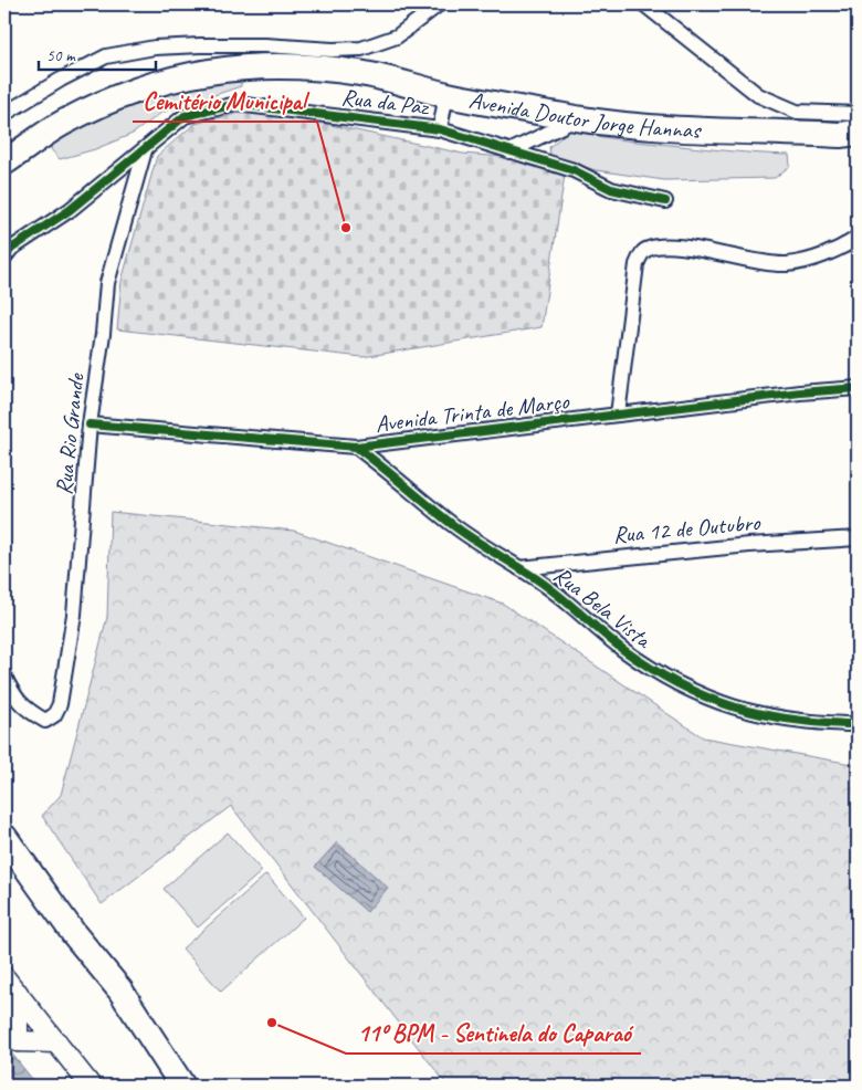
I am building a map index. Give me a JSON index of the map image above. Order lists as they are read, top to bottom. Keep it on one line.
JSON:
{"streets":{"highway":["Avenida Doutor Jorge Hannas"],"street":["Rua da Paz","Avenida Trinta de Março","Rua Rio Grande","Rua 12 de Outubro","Rua Bela Vista"]},"crossings":[["Rua da Paz","Rua Rio Grande"],["Avenida Trinta de Março","Rua Rio Grande"],["Avenida Trinta de Março","Rua Bela Vista"],["Rua 12 de Outubro","Rua Bela Vista"]],"places":["Cemitério Municipal","11º BPM - Sentinela do Caparaó"],"scale_bar":"50 m"}
